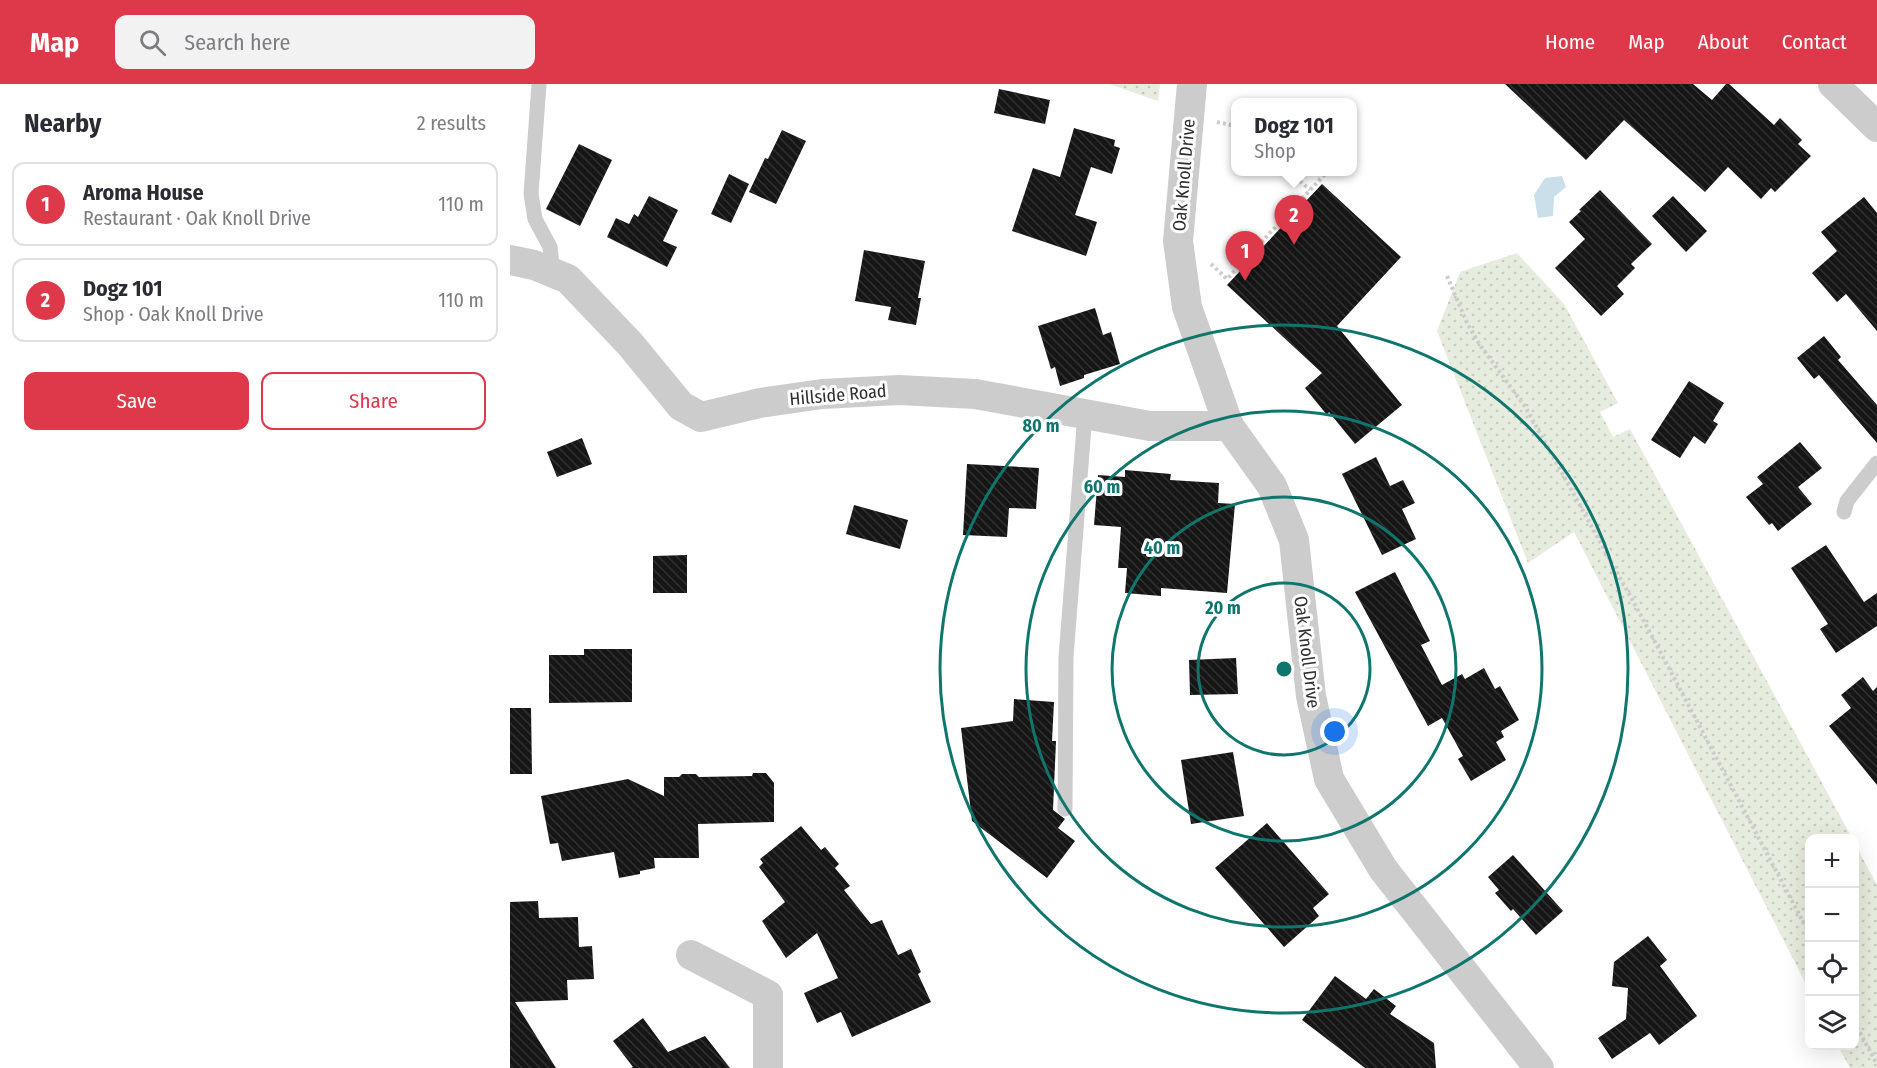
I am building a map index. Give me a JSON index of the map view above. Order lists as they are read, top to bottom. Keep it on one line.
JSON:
{"streets":{"street":["Oak Knoll Drive","Hillside Road"]},"crossings":[["Oak Knoll Drive","Hillside Road"]],"page":{"header":"Map","search":"Search here","nav":["Home","Map","About","Contact"],"heading":["Nearby","2 results"],"popup":["Dogz 101","Shop"],"list":[{"mark":"1","name":"Aroma House","note":"Restaurant · Oak Knoll Drive","value":"110 m"},{"mark":"2","name":"Dogz 101","note":"Shop · Oak Knoll Drive","value":"110 m"}],"pins":["2","1"],"buttons":["Save","Share"],"map_buttons":["+","−"]},"rings":["80 m","60 m","40 m","20 m"]}
